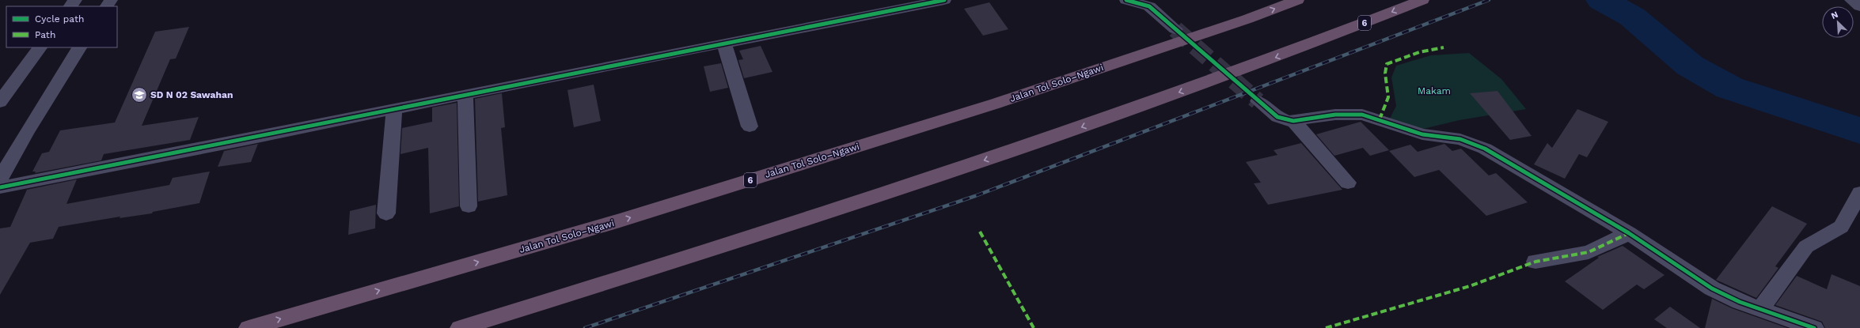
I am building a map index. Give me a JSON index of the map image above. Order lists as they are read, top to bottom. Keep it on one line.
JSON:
{"streets":{"highway":["6","Jalan Tol Solo–Ngawi"]},"parks":["Makam"],"places":{"school or university":["SD N 02 Sawahan"]},"legend":["Cycle path","Path"],"north":"top left"}
